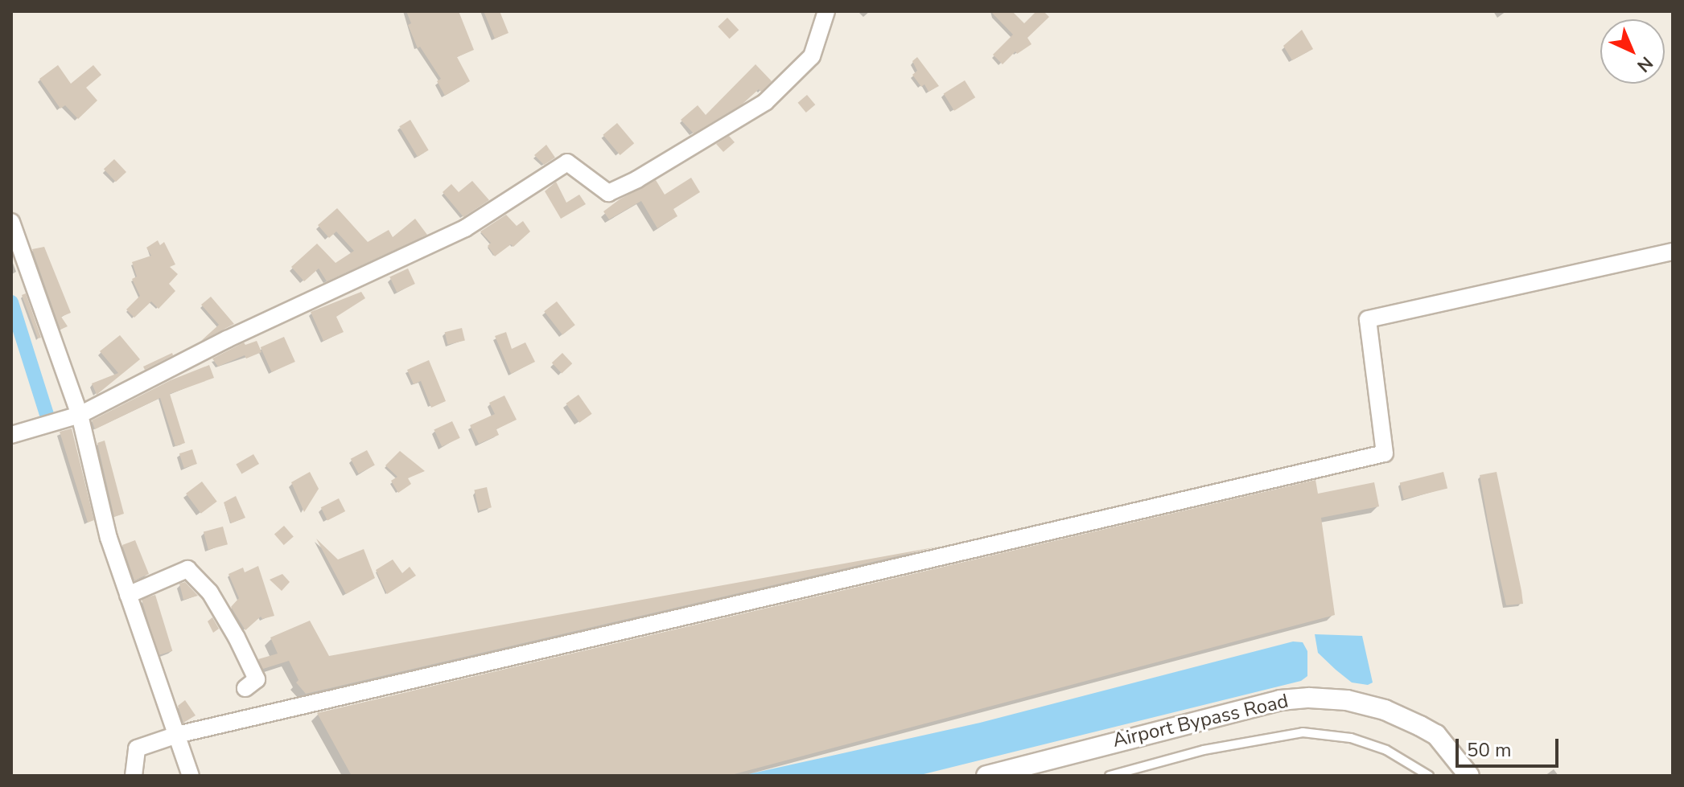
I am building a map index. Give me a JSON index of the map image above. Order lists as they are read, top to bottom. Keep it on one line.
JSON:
{"streets":{"street":["Airport Bypass Road"]},"scale_bar":"50 m","north":"bottom right"}
